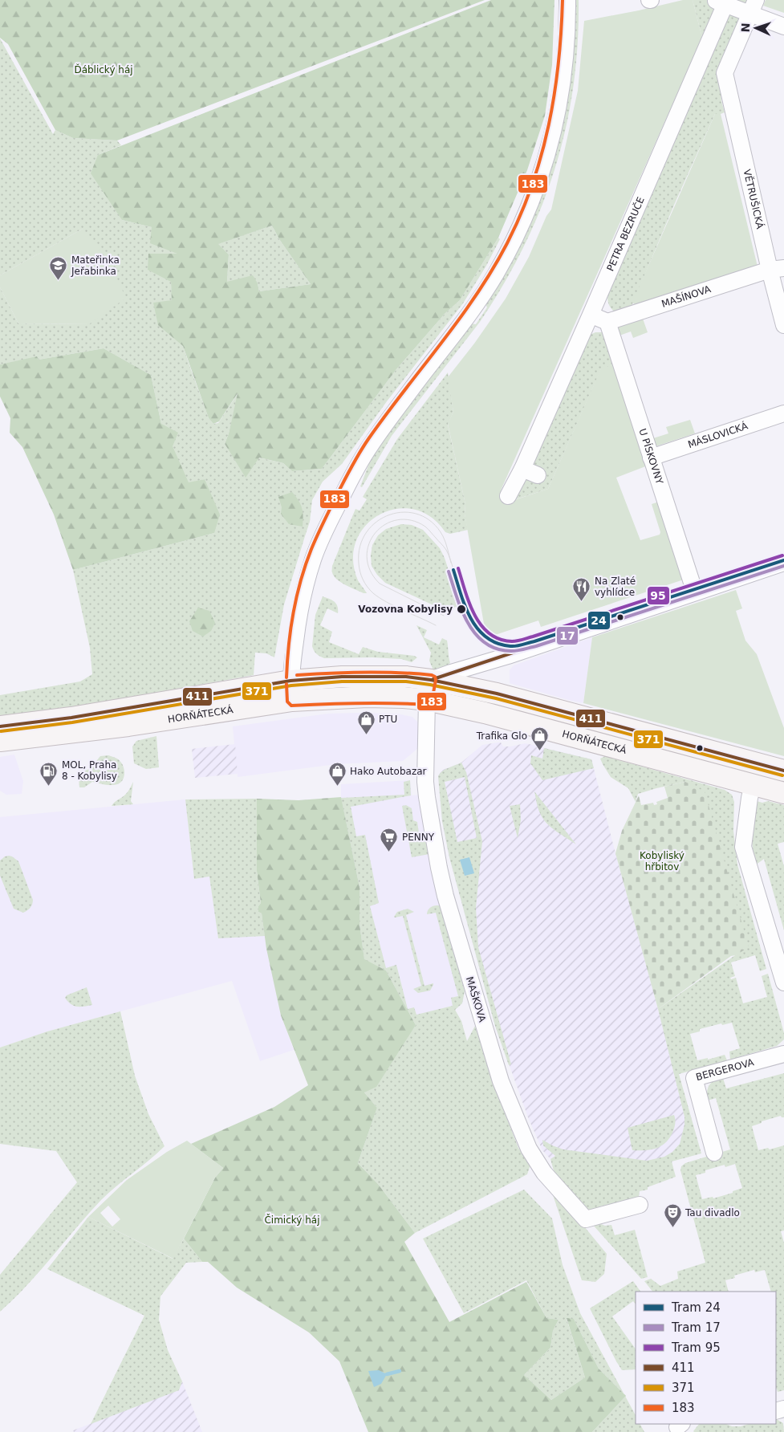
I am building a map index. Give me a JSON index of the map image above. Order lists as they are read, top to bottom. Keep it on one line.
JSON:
{"streets":{"main road":["HORŇÁTECKÁ"],"street":["VĚTRUŠICKÁ","PETRA BEZRUČE","MAŠÍNOVA","MÁSLOVICKÁ","U PÍSKOVNY","MAŠKOVA","BERGEROVA"]},"crossings":[["VĚTRUŠICKÁ","MAŠÍNOVA"],["MAŠÍNOVA","U PÍSKOVNY"],["MÁSLOVICKÁ","U PÍSKOVNY"],["HORŇÁTECKÁ","MAŠKOVA"]],"parks":["Ďáblický háj","Kobyliský hřbitov","Čimický háj"],"places":{"school or university":["Mateřinka Jeřabinka"],"restaurant":["Na Zlaté vyhlídce"],"other":["Vozovna Kobylisy"],"shop":["PTU","Trafika Glo","Hako Autobazar"],"fuel station":["MOL, Praha 8 - Kobylisy"],"supermarket":["PENNY"],"theatre":["Tau divadlo"]},"lines":["transit line 183","tram line 95","tram line 24","transit line 411","tram line 17","transit line 371"],"legend":["Tram 24","Tram 17","Tram 95","411","371","183"],"north":"left"}
